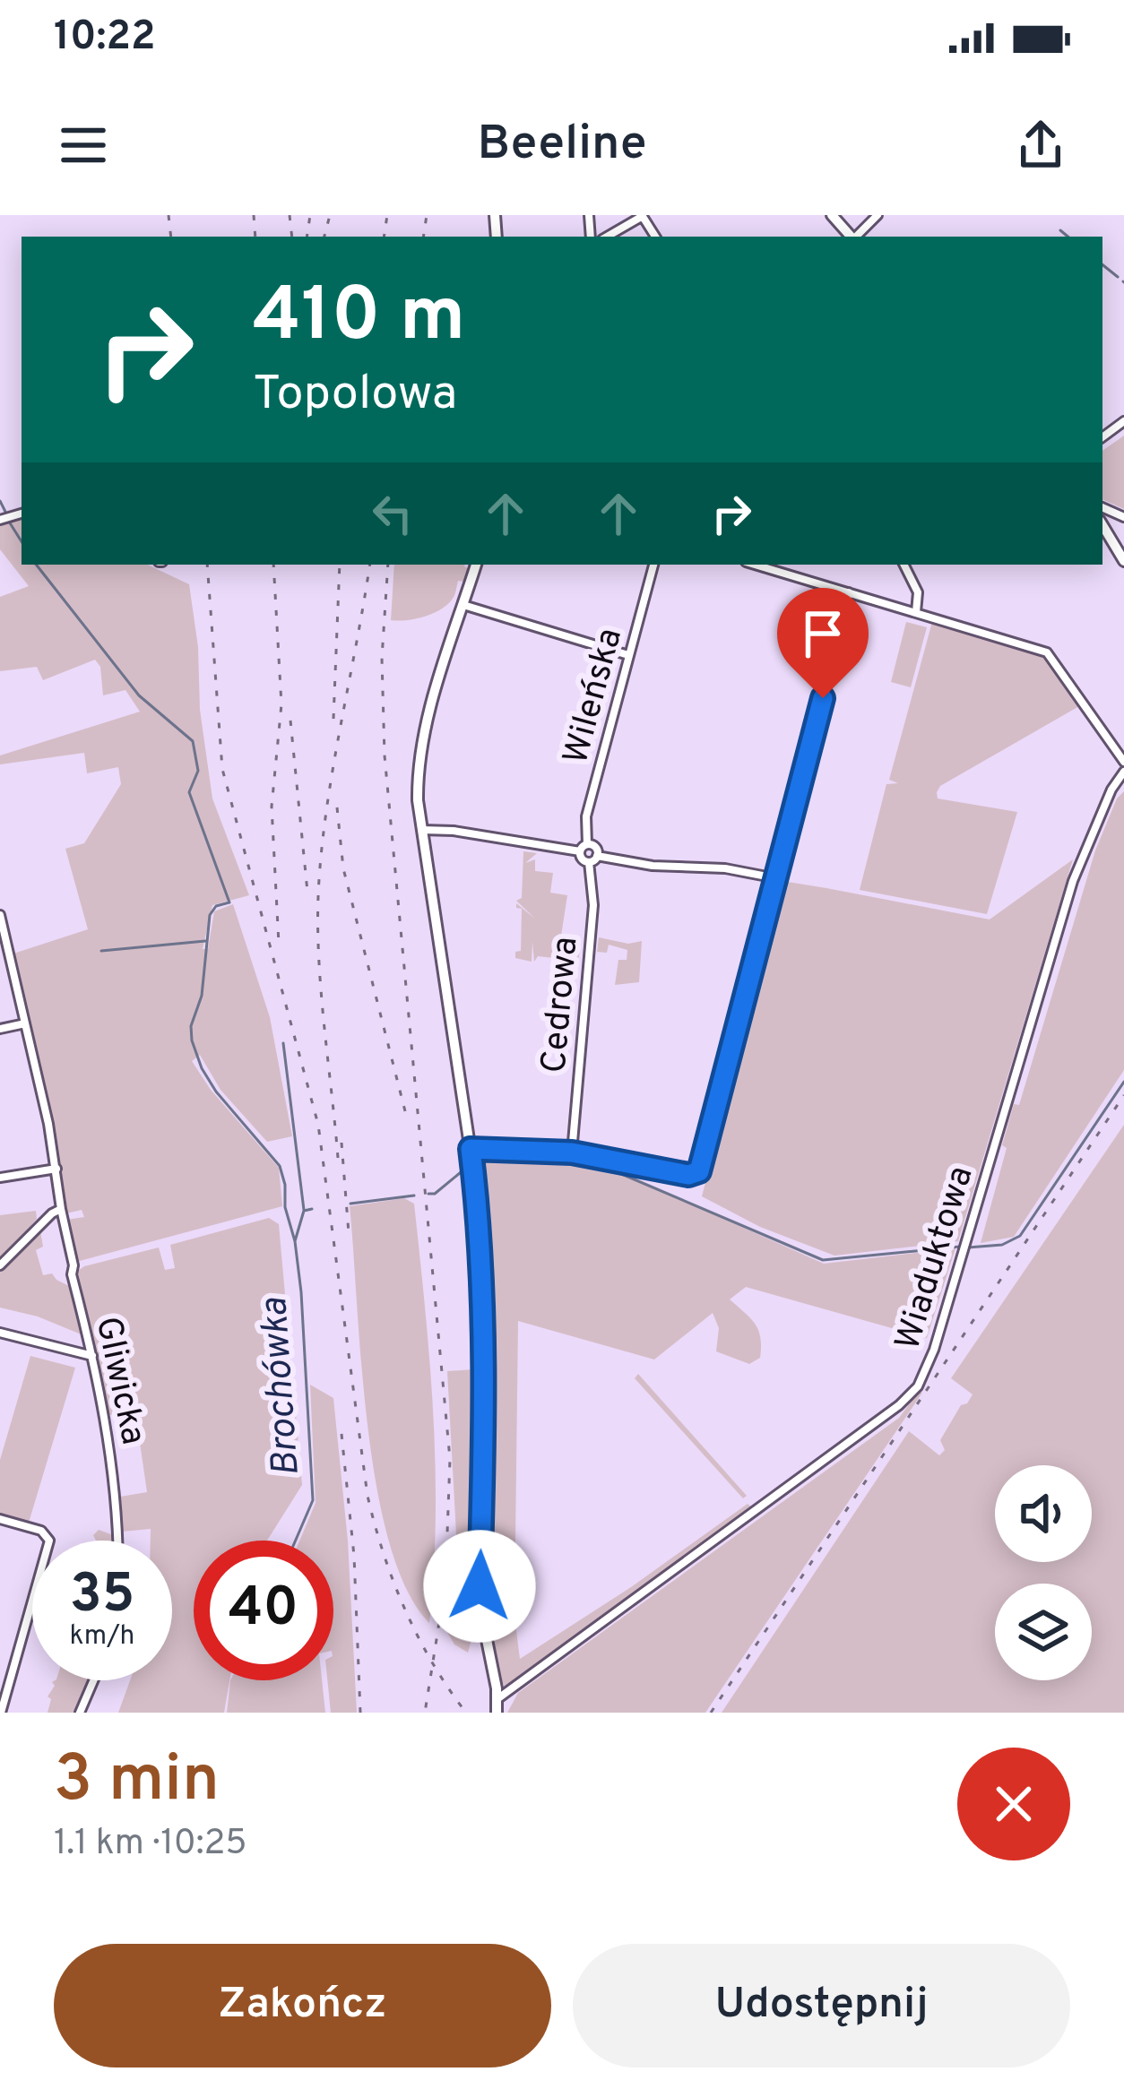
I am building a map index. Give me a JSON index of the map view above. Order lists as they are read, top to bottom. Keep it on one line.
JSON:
{"streets":{"street":["Wileńska","Cedrowa","Wiaduktowa","Gliwicka"]},"water":["Brochówka"],"page":{"status":"10:22","header":"Beeline","turn":["410 m","Topolowa"],"speed":"35 km/h","limit":"40","heading":["3 min","1.1 km · 10:25"],"buttons":["Zakończ","Udostępnij"]}}
